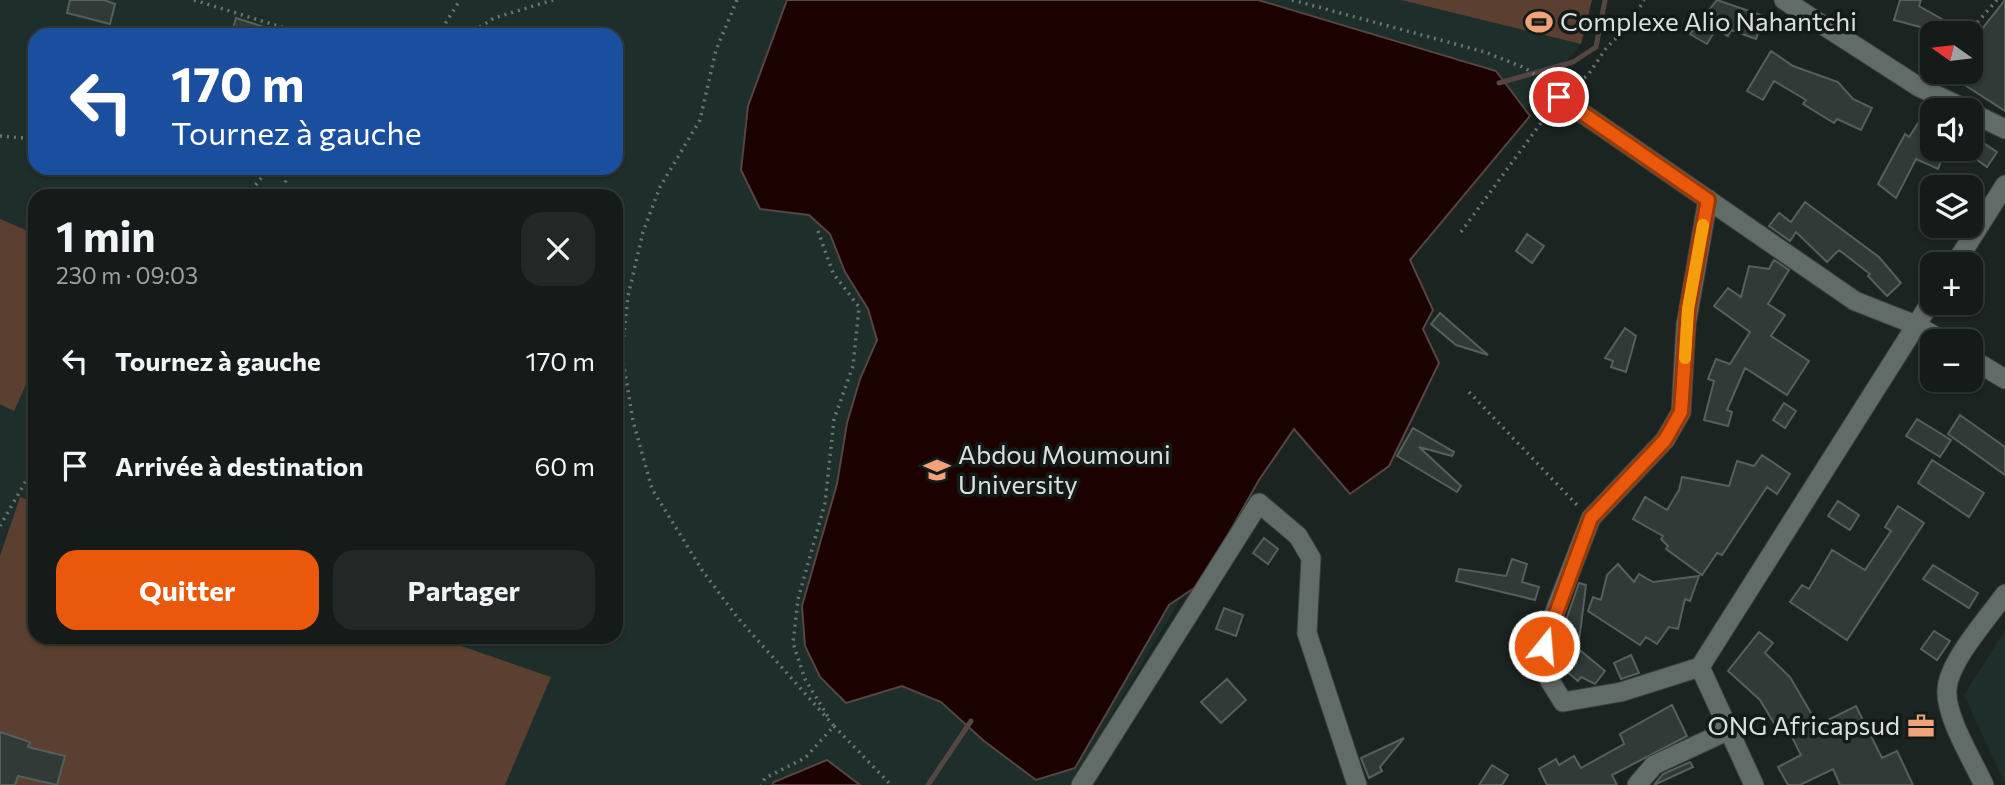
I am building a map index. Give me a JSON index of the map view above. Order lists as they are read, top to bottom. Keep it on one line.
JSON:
{"places":{"sports":["Complexe Alio Nahantchi"],"school or university":["Abdou Moumouni University"],"office":["ONG Africapsud"]},"north":"left","page":{"map_buttons":["+","−"],"turn":["170 m","Tournez à gauche"],"heading":["1 min","230 m · 09:03"],"list":[{"name":"Tournez à gauche","value":"170 m"},{"name":"Arrivée à destination","value":"60 m"}],"buttons":["Quitter","Partager"]}}
